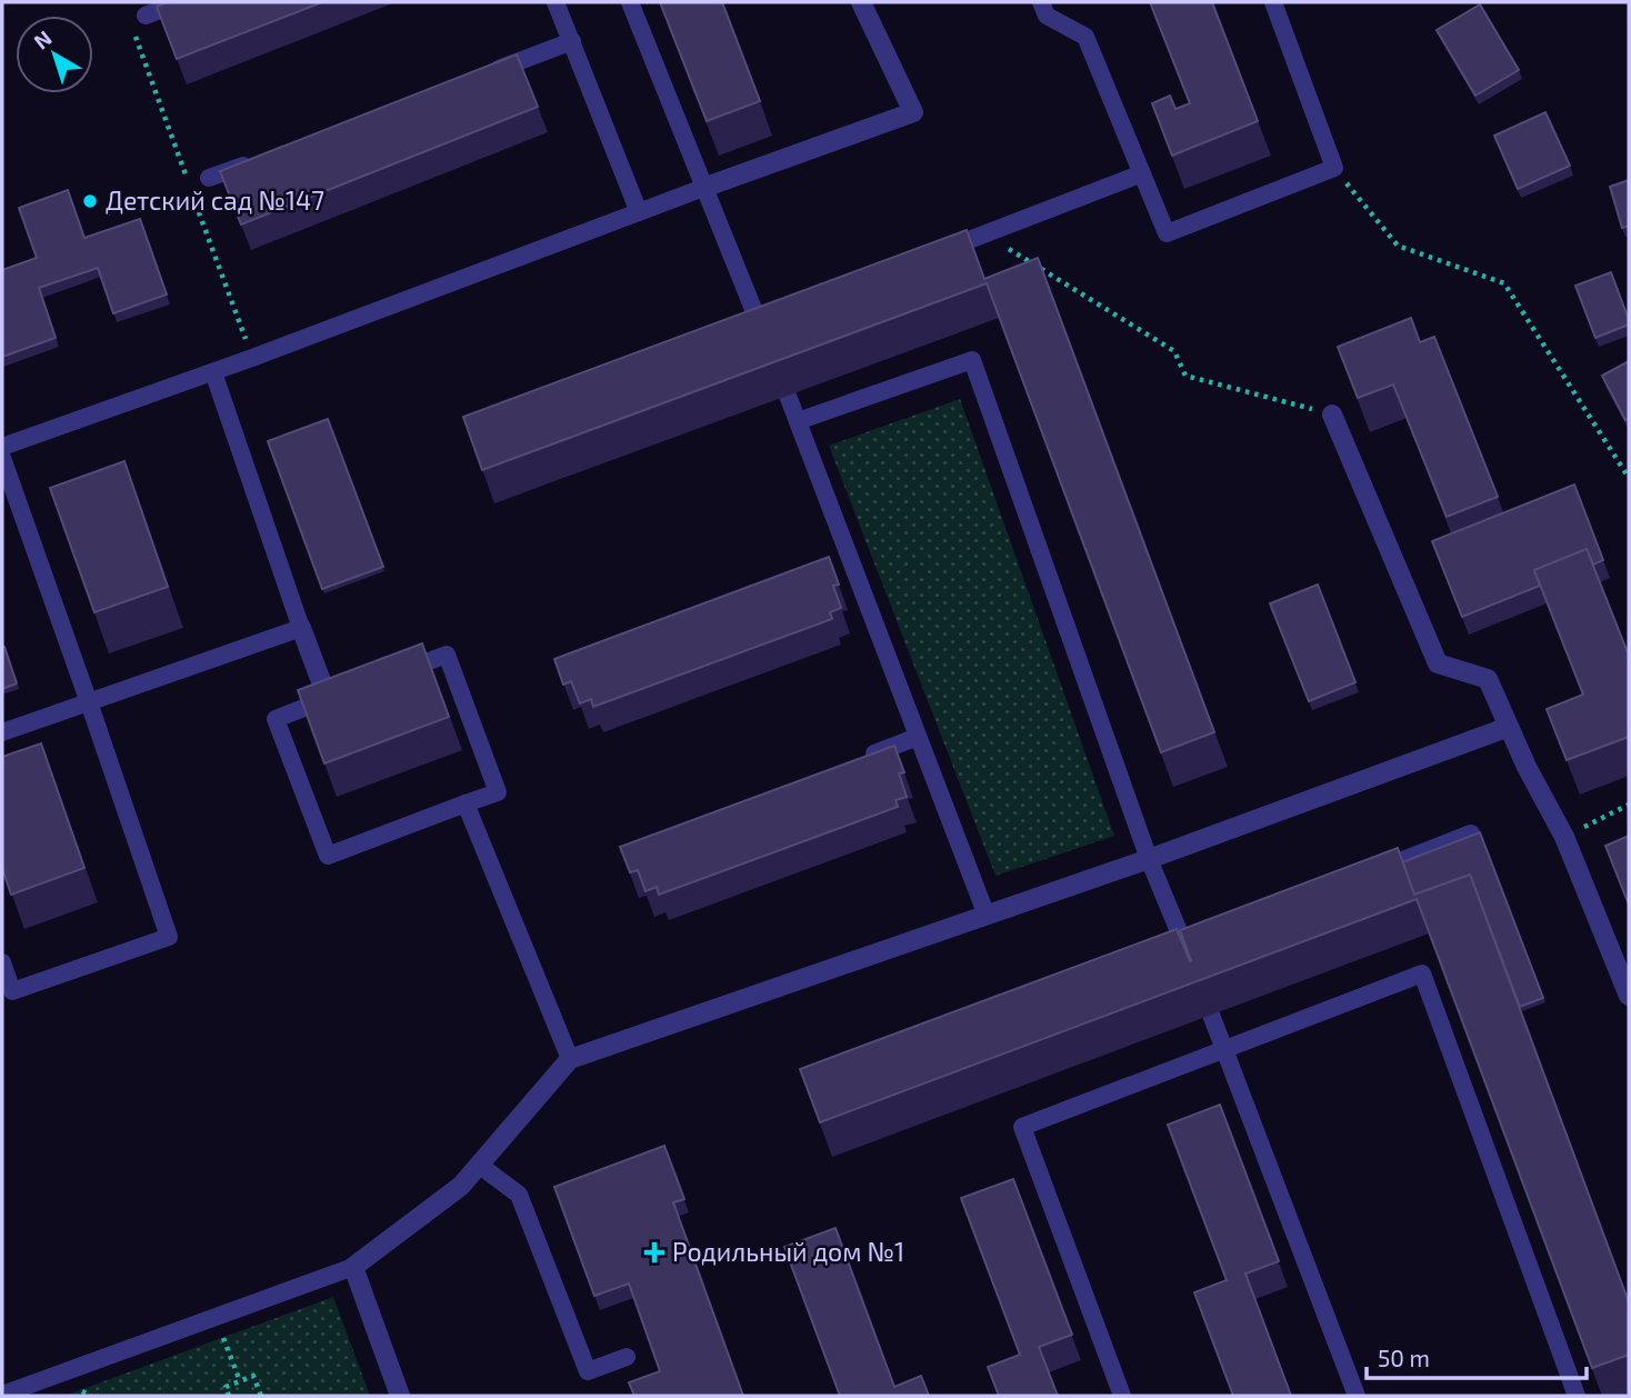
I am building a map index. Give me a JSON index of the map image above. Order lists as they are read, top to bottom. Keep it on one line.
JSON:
{"places":{"other":["Детский сад №147"],"health":["Родильный дом №1"]},"scale_bar":"50 m","north":"top left"}
